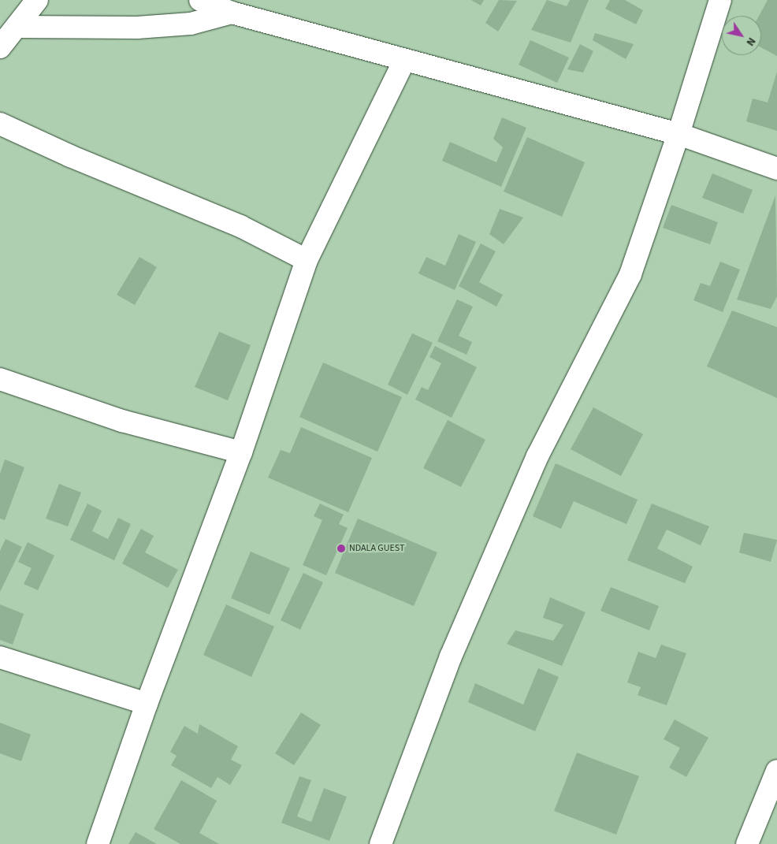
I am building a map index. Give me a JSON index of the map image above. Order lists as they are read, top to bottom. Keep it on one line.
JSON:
{"places":["NDALA GUEST"],"north":"bottom right"}
